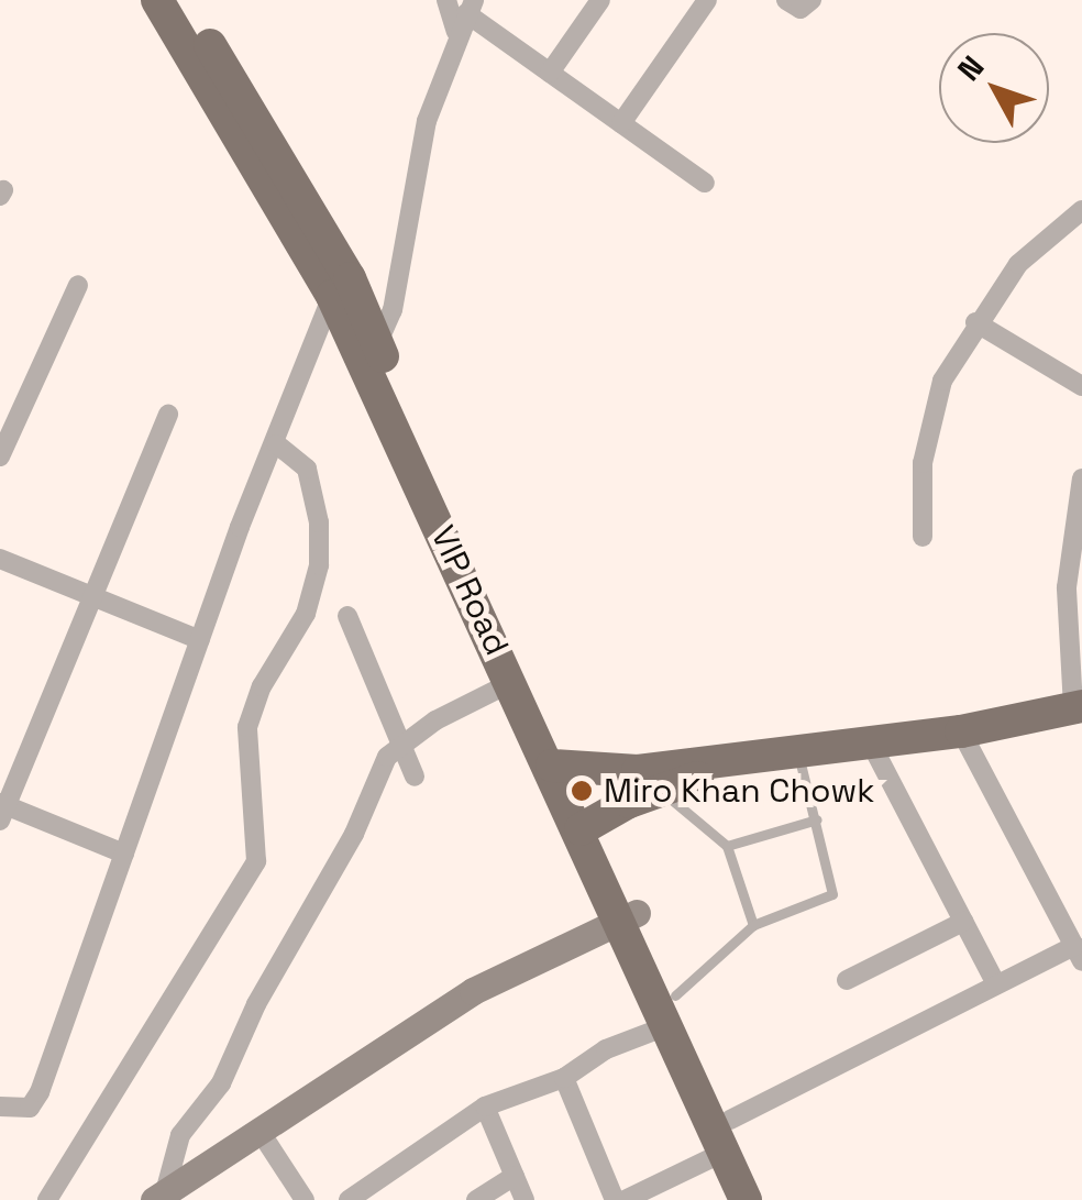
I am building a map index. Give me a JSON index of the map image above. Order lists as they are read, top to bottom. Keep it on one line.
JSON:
{"streets":{"main road":["VIP Road"]},"places":["Miro Khan Chowk"],"north":"top left"}
